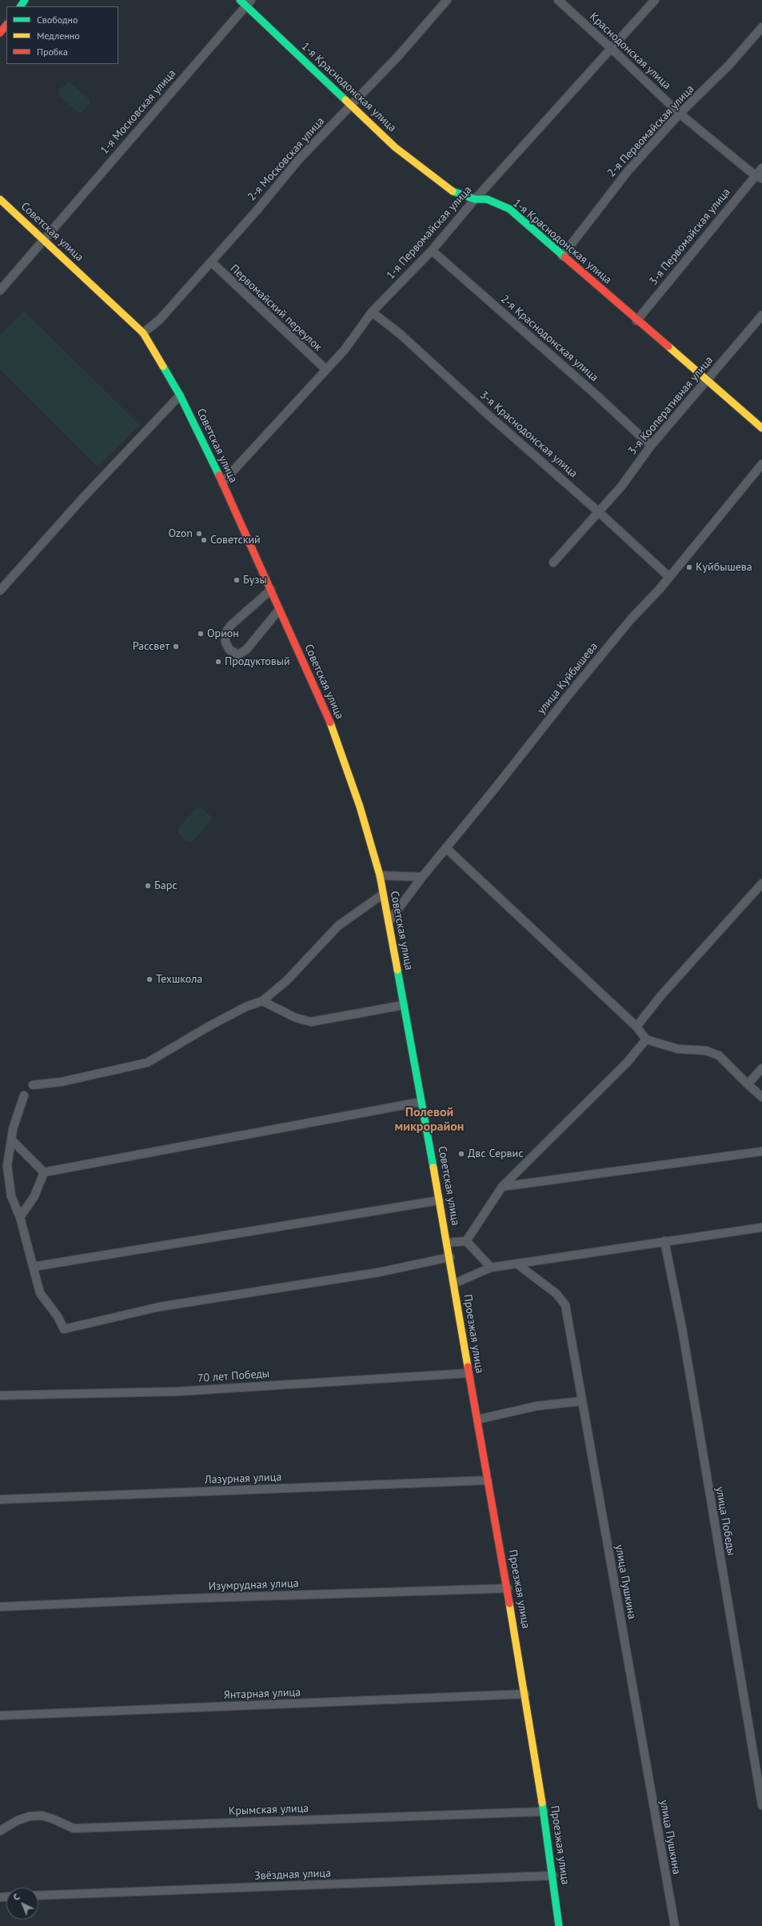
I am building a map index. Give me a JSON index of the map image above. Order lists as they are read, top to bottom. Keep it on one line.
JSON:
{"streets":{"street":["Краснодонская улица","1-я Краснодонская улица","1-я Московская улица","2-я Первомайская улица","2-я Московская улица","Советская улица","1-я Первомайская улица","3-я Первомайская улица","Первомайский переулок","2-я Краснодонская улица","3-я Кооперативная улица","3-я Краснодонская улица","улица Куйбышева","Проезжая улица","70 лет Победы","Лазурная улица","улица Победы","улица Пушкина","Изумрудная улица","Янтарная улица","Крымская улица","Звёздная улица"]},"crossings":[["Краснодонская улица","2-я Первомайская улица"],["Краснодонская улица","1-я Первомайская улица"],["Краснодонская улица","3-я Первомайская улица"],["1-я Краснодонская улица","1-я Московская улица"],["1-я Краснодонская улица","2-я Первомайская улица"],["1-я Краснодонская улица","2-я Московская улица"],["1-я Краснодонская улица","1-я Первомайская улица"],["1-я Краснодонская улица","3-я Первомайская улица"],["1-я Краснодонская улица","3-я Кооперативная улица"],["1-я Московская улица","Советская улица"],["2-я Московская улица","Советская улица"],["2-я Московская улица","Первомайский переулок"],["Советская улица","1-я Первомайская улица"],["Советская улица","улица Куйбышева"],["Советская улица","Проезжая улица"],["1-я Первомайская улица","Первомайский переулок"],["1-я Первомайская улица","2-я Краснодонская улица"],["1-я Первомайская улица","3-я Краснодонская улица"],["2-я Краснодонская улица","3-я Кооперативная улица"],["3-я Кооперативная улица","3-я Краснодонская улица"],["3-я Краснодонская улица","улица Куйбышева"],["Проезжая улица","70 лет Победы"],["Проезжая улица","Лазурная улица"],["Проезжая улица","Изумрудная улица"],["Проезжая улица","Янтарная улица"],["Проезжая улица","Крымская улица"],["Проезжая улица","Звёздная улица"]],"districts":["Полевой микрорайон"],"places":["Ozon","Советский","Куйбышева","Бузы","Орион","Рассвет","Продуктовый","Барс","Техшкола","Двс Сервис"],"legend":["Свободно","Медленно","Пробка"],"north":"top left"}
